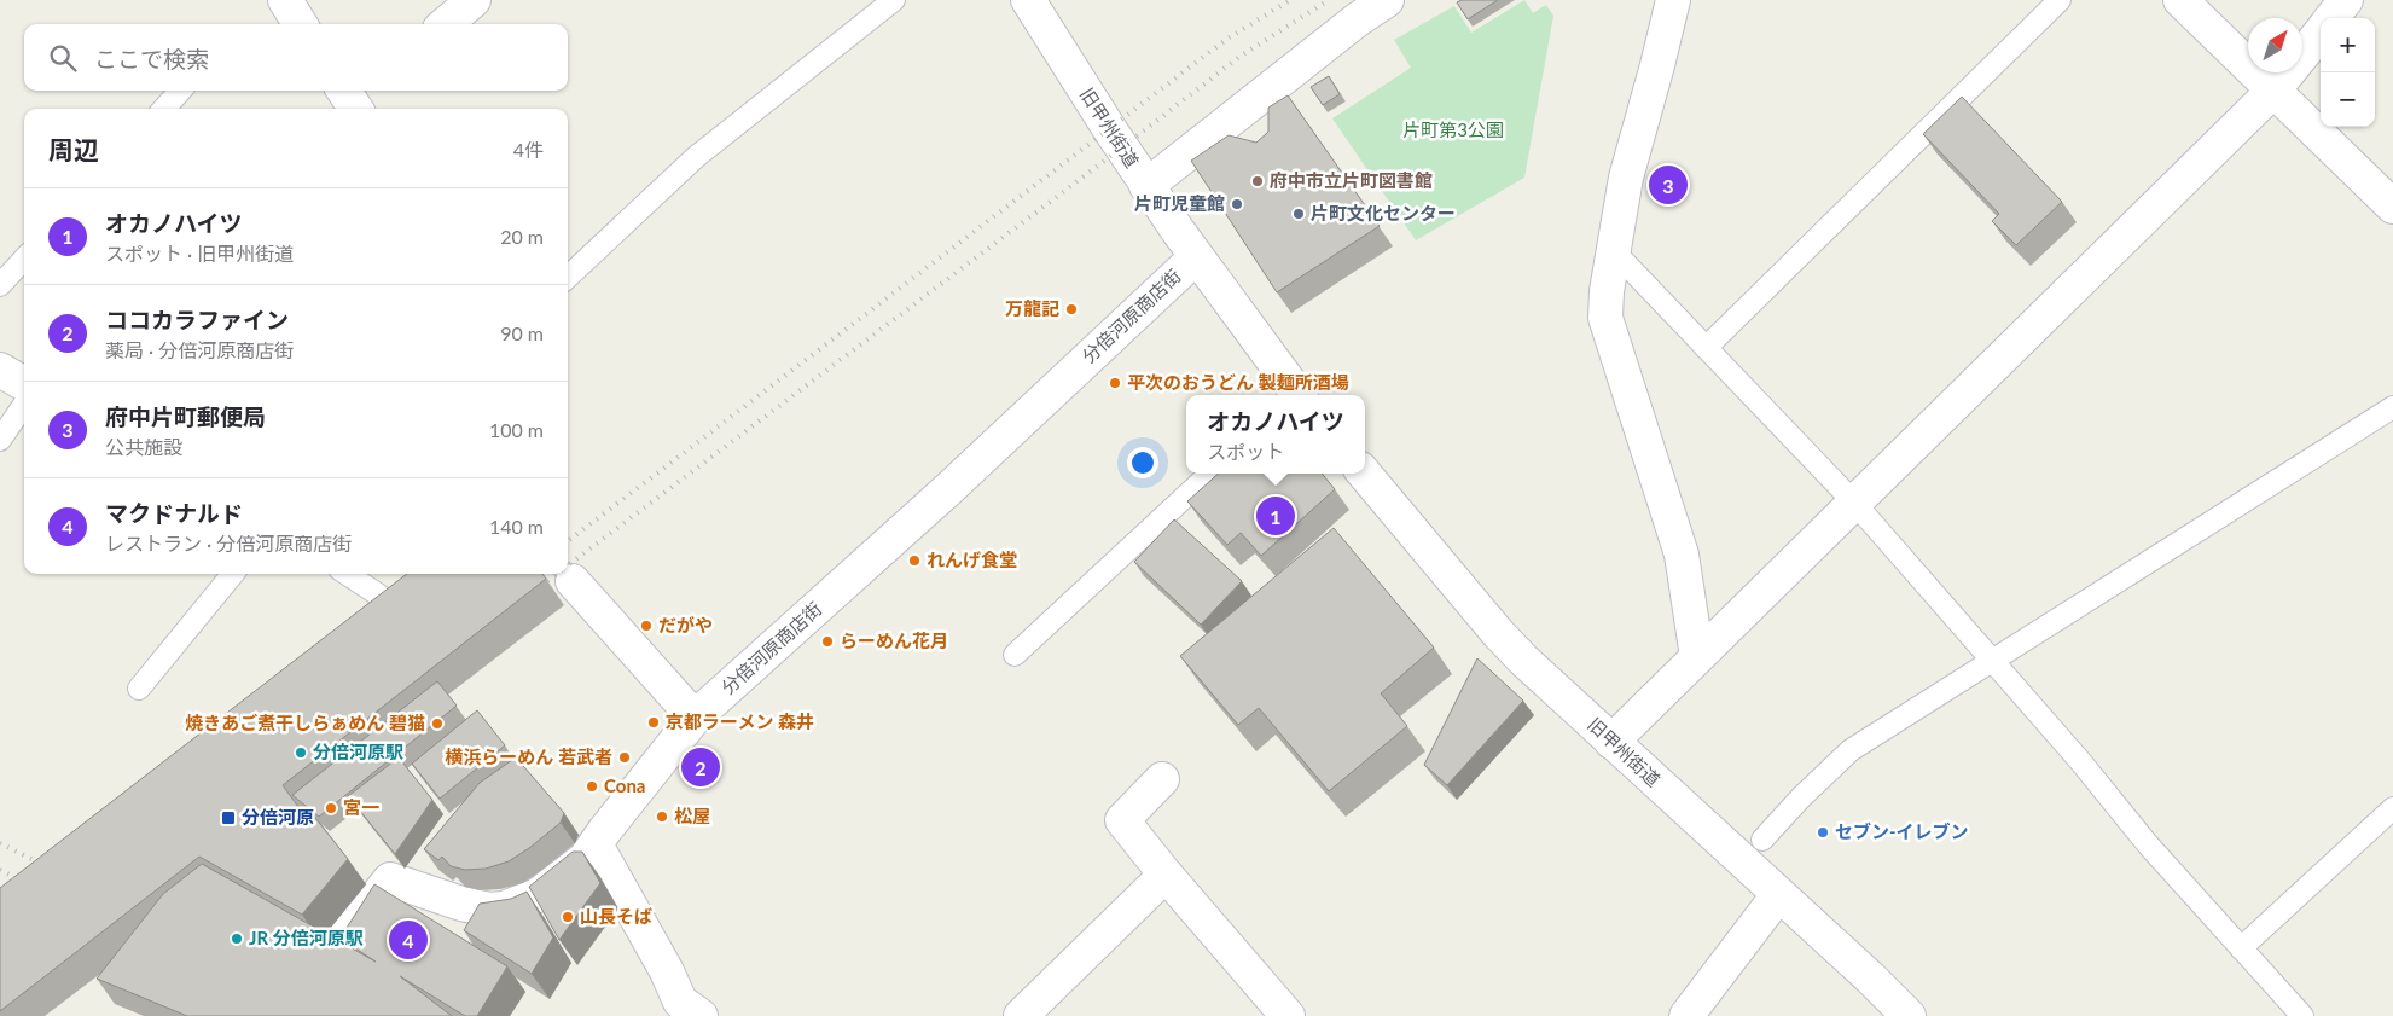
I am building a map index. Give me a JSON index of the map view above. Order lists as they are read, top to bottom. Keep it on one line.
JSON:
{"streets":{"street":["旧甲州街道","分倍河原商店街"]},"crossings":[["旧甲州街道","分倍河原商店街"]],"parks":["片町第3公園"],"places":{"other":["府中市立片町図書館","片町児童館","片町文化センター","万龍記","平次のおうどん 製麺所酒場","れんげ食堂","だがや","らーめん花月","京都ラーメン 森井","焼きあご煮干しらぁめん 碧猫","分倍河原駅","横浜らーめん 若武者","Cona","宮一","松屋","セブン-イレブン","山長そば","JR 分倍河原駅"],"transit":["分倍河原"]},"north":"top right","page":{"map_buttons":["+","−"],"search":"ここで検索","heading":["周辺","4件"],"pins":["3","1","2","4"],"list":[{"mark":"1","name":"オカノハイツ","note":"スポット · 旧甲州街道","value":"20 m"},{"mark":"2","name":"ココカラファイン","note":"薬局 · 分倍河原商店街","value":"90 m"},{"mark":"3","name":"府中片町郵便局","note":"公共施設","value":"100 m"},{"mark":"4","name":"マクドナルド","note":"レストラン · 分倍河原商店街","value":"140 m"}],"popup":["オカノハイツ","スポット"]}}
